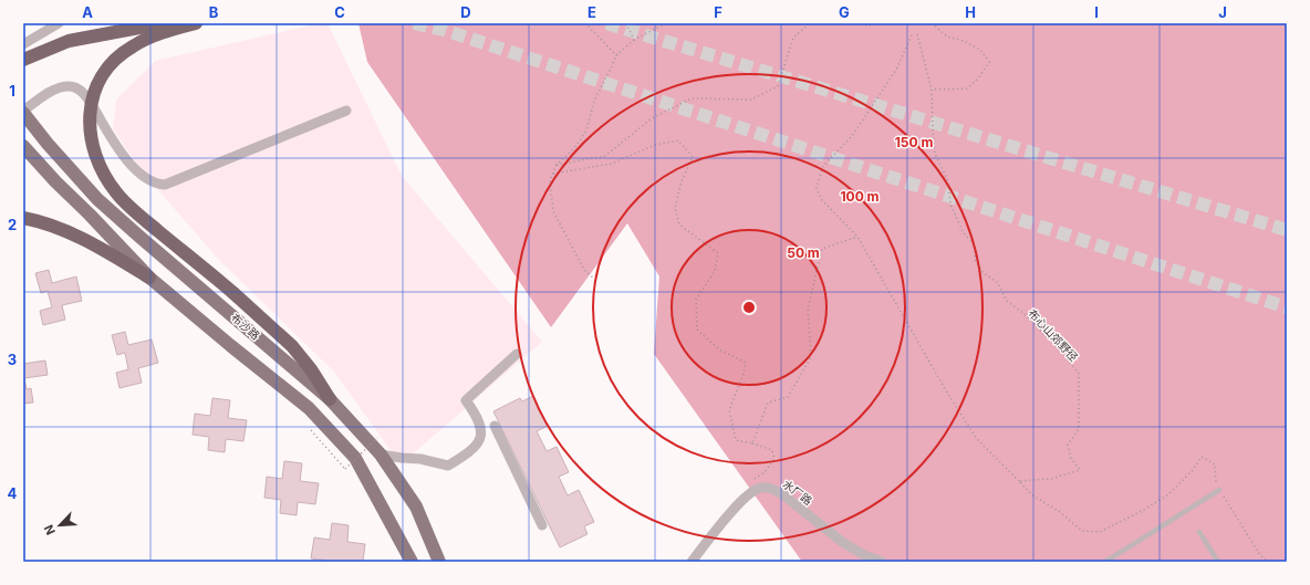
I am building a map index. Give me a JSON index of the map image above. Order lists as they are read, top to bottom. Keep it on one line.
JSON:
{"streets":{"main road":["布沙路"],"street":["水厂路"],"path":["布心山郊野径"]},"north":"bottom left","grid":{"columns":["A","B","C","D","E","F","G","H","I","J"],"rows":["1","2","3","4"]},"rings":["150 m","100 m","50 m"]}
